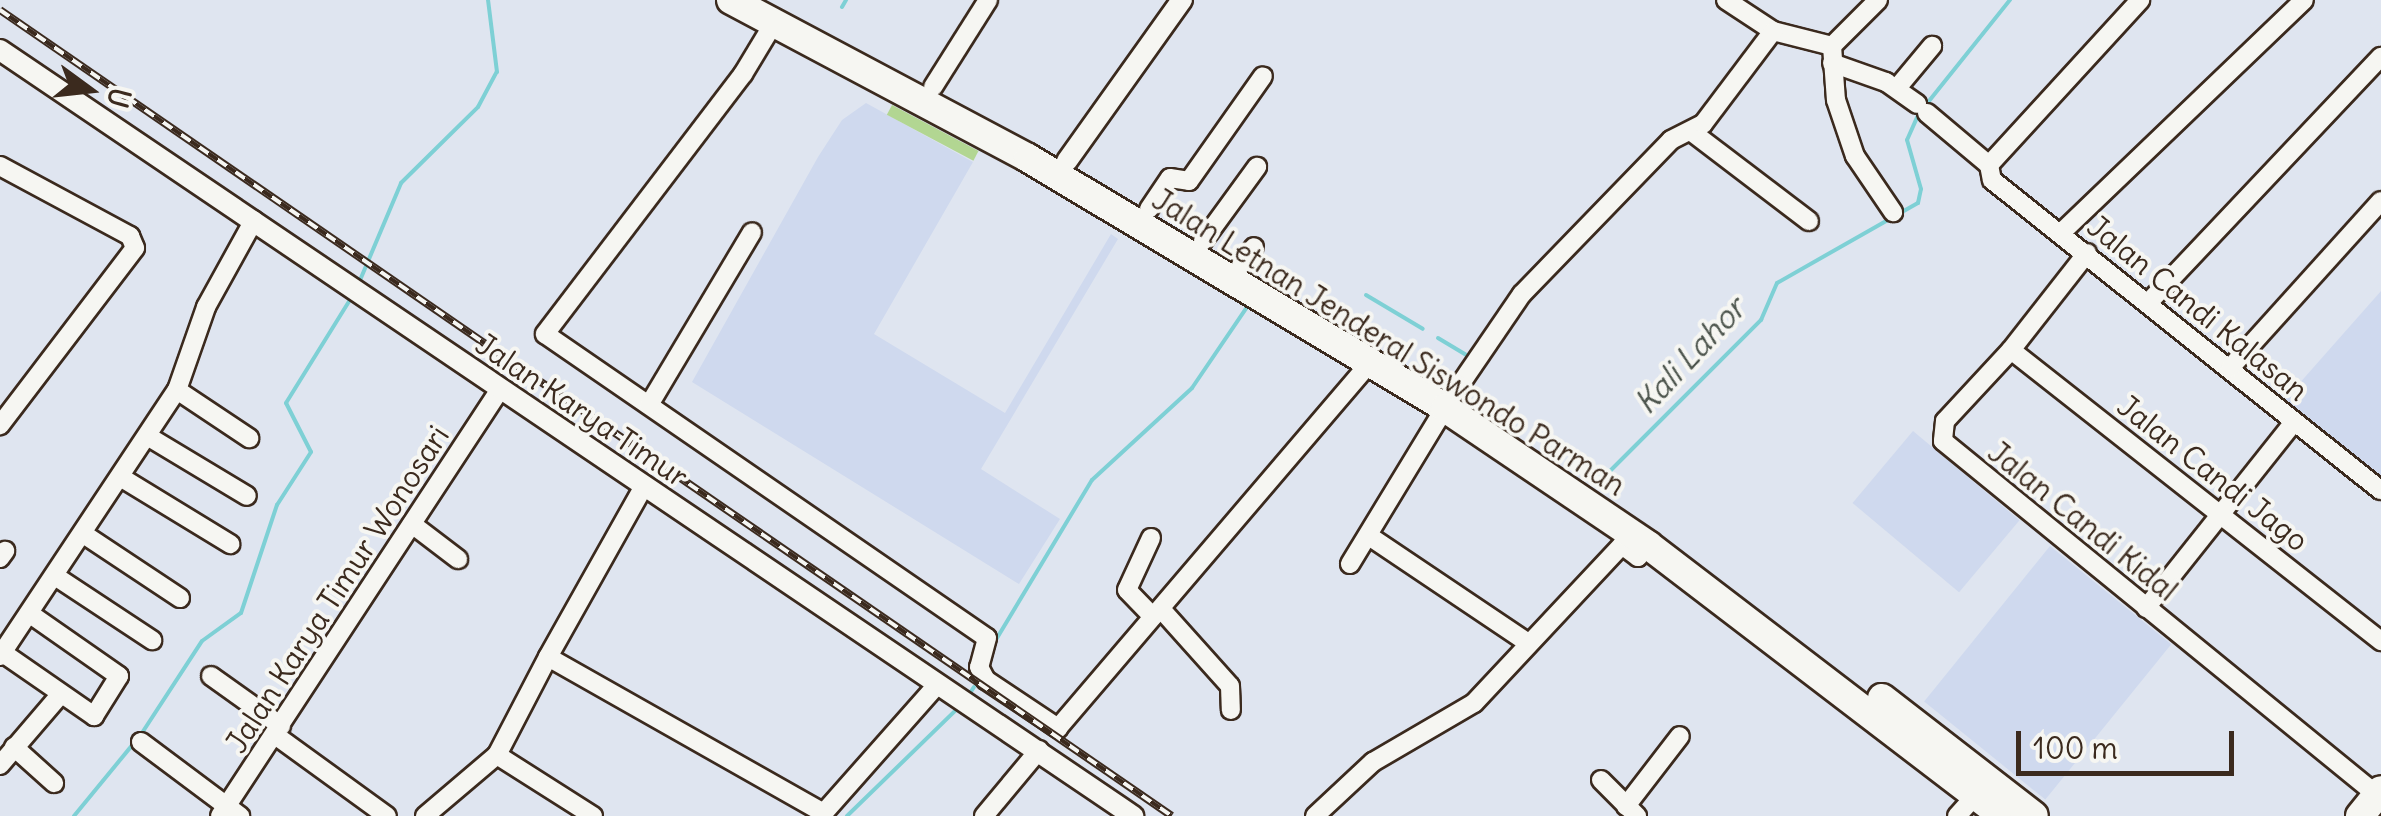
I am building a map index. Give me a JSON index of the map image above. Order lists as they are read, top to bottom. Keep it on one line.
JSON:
{"streets":{"main road":["Jalan Letnan Jenderal Siswondo Parman"],"street":["Jalan Candi Kalasan","Jalan Karya Timur","Jalan Candi Jago","Jalan Candi Kidal","Jalan Karya Timur Wonosari"]},"crossings":[["Jalan Candi Kalasan","Jalan Candi Kidal"],["Jalan Karya Timur","Jalan Karya Timur Wonosari"],["Jalan Candi Jago","Jalan Candi Kidal"]],"water":["Kali Lahor"],"scale_bar":"100 m","north":"right"}
